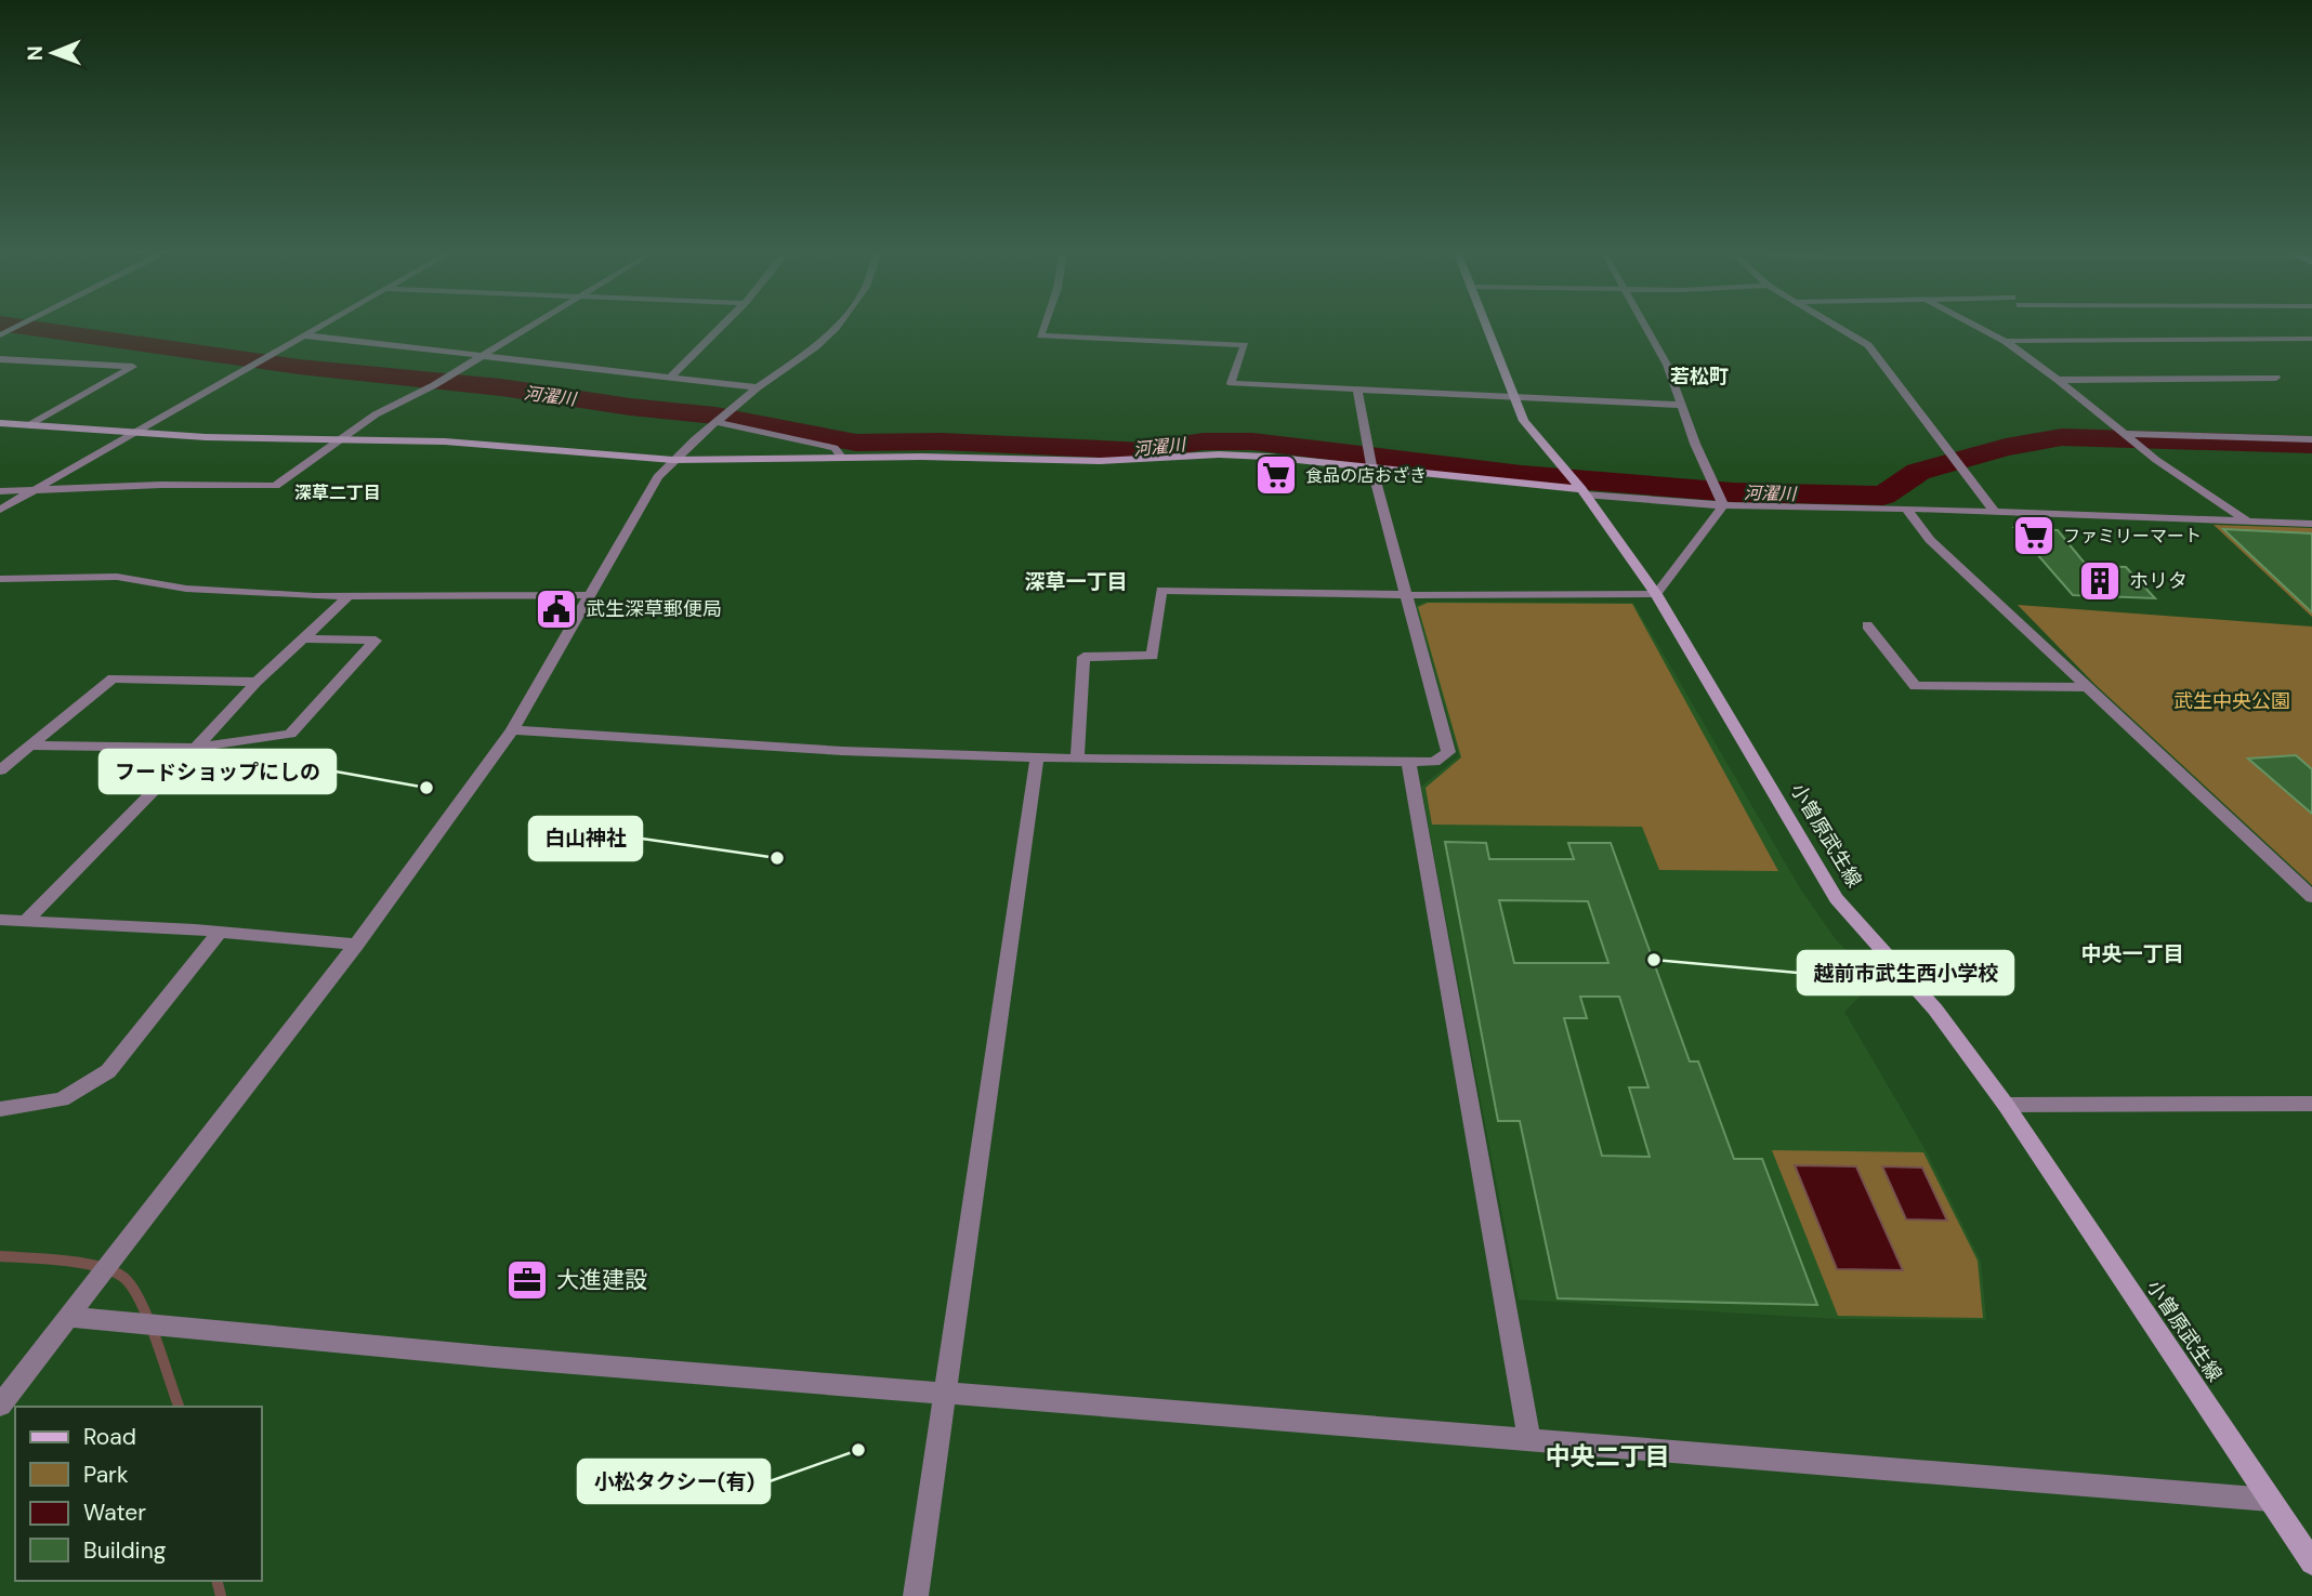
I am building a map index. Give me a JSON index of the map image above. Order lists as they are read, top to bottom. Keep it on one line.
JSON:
{"streets":{"main road":["小曽原武生線"]},"districts":["若松町","深草二丁目","深草一丁目","中央一丁目","中央二丁目"],"water":["河濯川"],"parks":["武生中央公園"],"places":{"supermarket":["食品の店おざき","ファミリーマート"],"building":["ホリタ"],"public building":["武生深草郵便局"],"other":["フードショップにしの","白山神社","越前市武生西小学校","小松タクシー(有)"],"office":["大進建設"]},"legend":["Road","Park","Water","Building"],"north":"left"}
